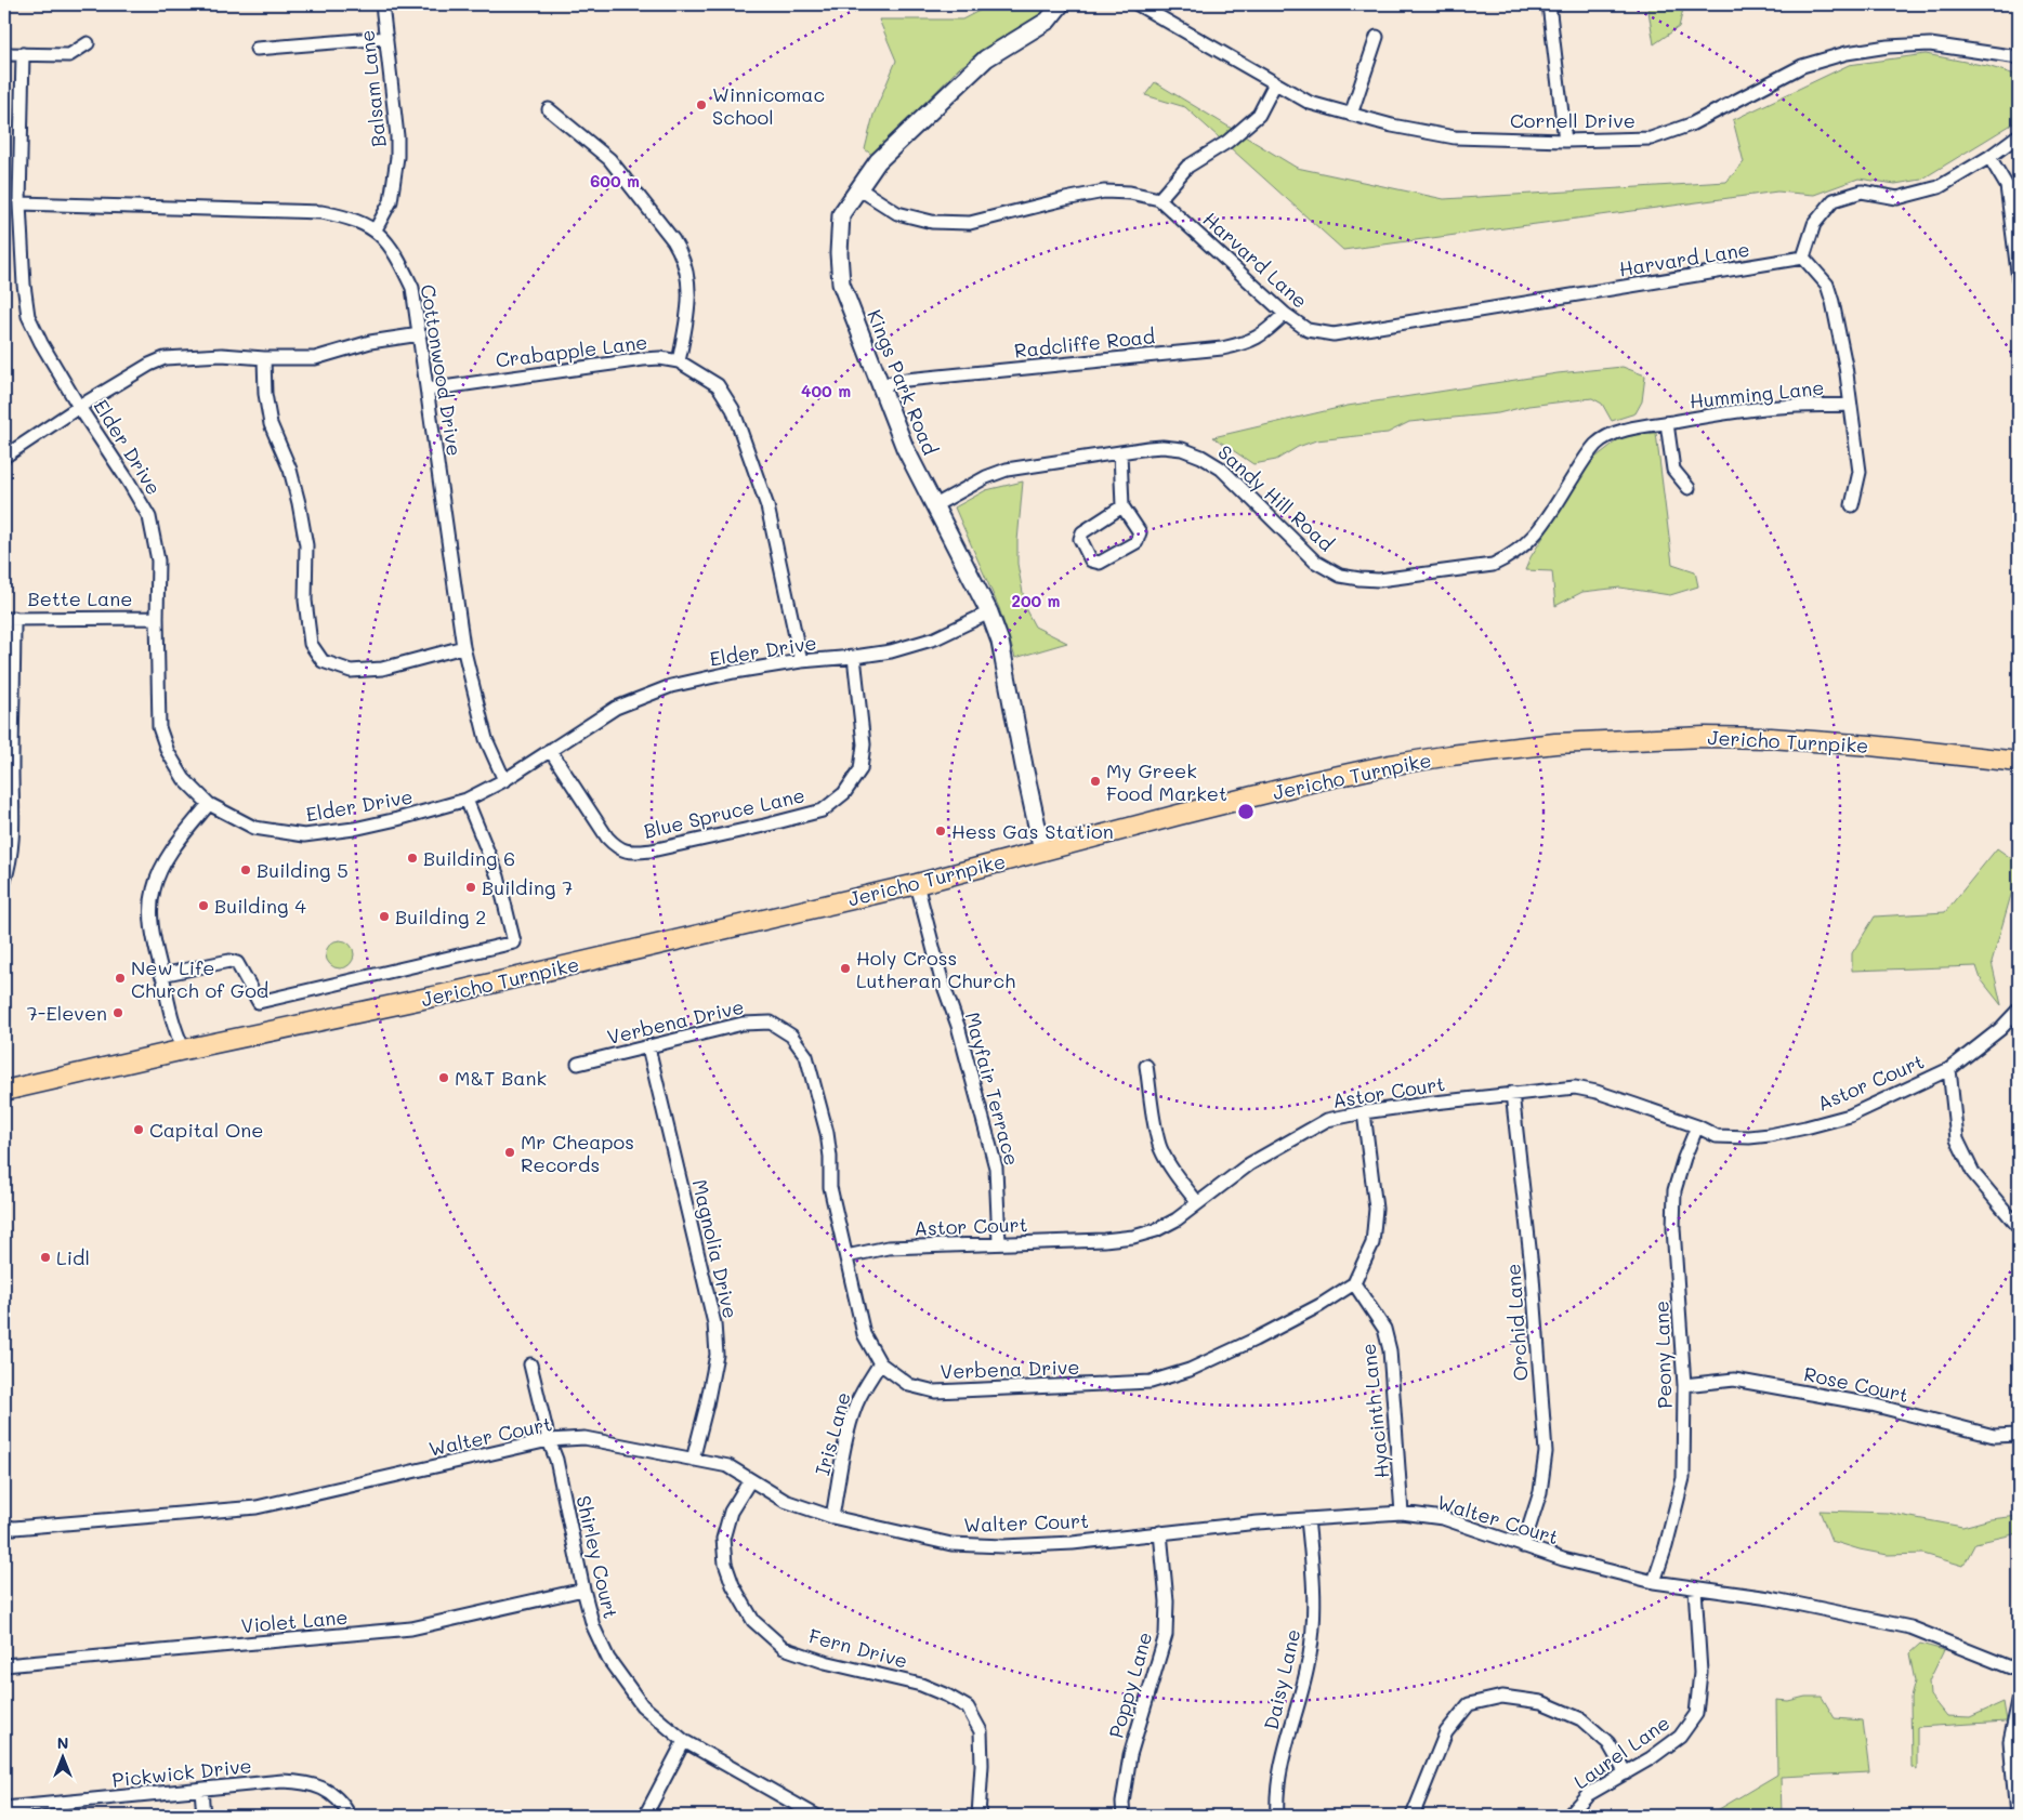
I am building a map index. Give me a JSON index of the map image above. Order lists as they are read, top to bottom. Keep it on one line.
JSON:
{"streets":{"main road":["Jericho Turnpike"],"street":["Balsam Lane","Cornell Drive","Harvard Lane","Radcliffe Road","Crabapple Lane","Cottonwood Drive","Kings Park Road","Humming Lane","Elder Drive","Sandy Hill Road","Bette Lane","Blue Spruce Lane","Verbena Drive","Astor Court","Mayfair Terrace","Magnolia Drive","Orchid Lane","Peony Lane","Rose Court","Hyacinth Lane","Iris Lane","Walter Court","Shirley Court","Violet Lane","Fern Drive","Daisy Lane","Poppy Lane","Laurel Lane","Pickwick Drive"]},"crossings":[["Balsam Lane","Cottonwood Drive"],["Harvard Lane","Radcliffe Road"],["Radcliffe Road","Kings Park Road"],["Crabapple Lane","Cottonwood Drive"],["Crabapple Lane","Elder Drive"],["Cottonwood Drive","Elder Drive"],["Kings Park Road","Elder Drive"],["Kings Park Road","Sandy Hill Road"],["Kings Park Road","Jericho Turnpike"],["Humming Lane","Sandy Hill Road"],["Elder Drive","Bette Lane"],["Elder Drive","Blue Spruce Lane"],["Jericho Turnpike","Mayfair Terrace"],["Verbena Drive","Astor Court"],["Verbena Drive","Magnolia Drive"],["Verbena Drive","Hyacinth Lane"],["Verbena Drive","Iris Lane"],["Astor Court","Mayfair Terrace"],["Astor Court","Orchid Lane"],["Astor Court","Peony Lane"],["Magnolia Drive","Walter Court"],["Orchid Lane","Walter Court"],["Peony Lane","Rose Court"],["Peony Lane","Walter Court"],["Hyacinth Lane","Walter Court"],["Iris Lane","Walter Court"],["Walter Court","Shirley Court"],["Walter Court","Fern Drive"],["Walter Court","Daisy Lane"],["Walter Court","Poppy Lane"],["Walter Court","Laurel Lane"],["Shirley Court","Violet Lane"]],"places":["Winnicomac School","My Greek Food Market","Hess Gas Station","Building 6","Building 5","Building 7","Building 4","Building 2","Holy Cross Lutheran Church","New Life Church of God","7-Eleven","M&T Bank","Capital One","Mr Cheapos Records","Lidl"],"north":"top","rings":["600 m","400 m","200 m"]}
